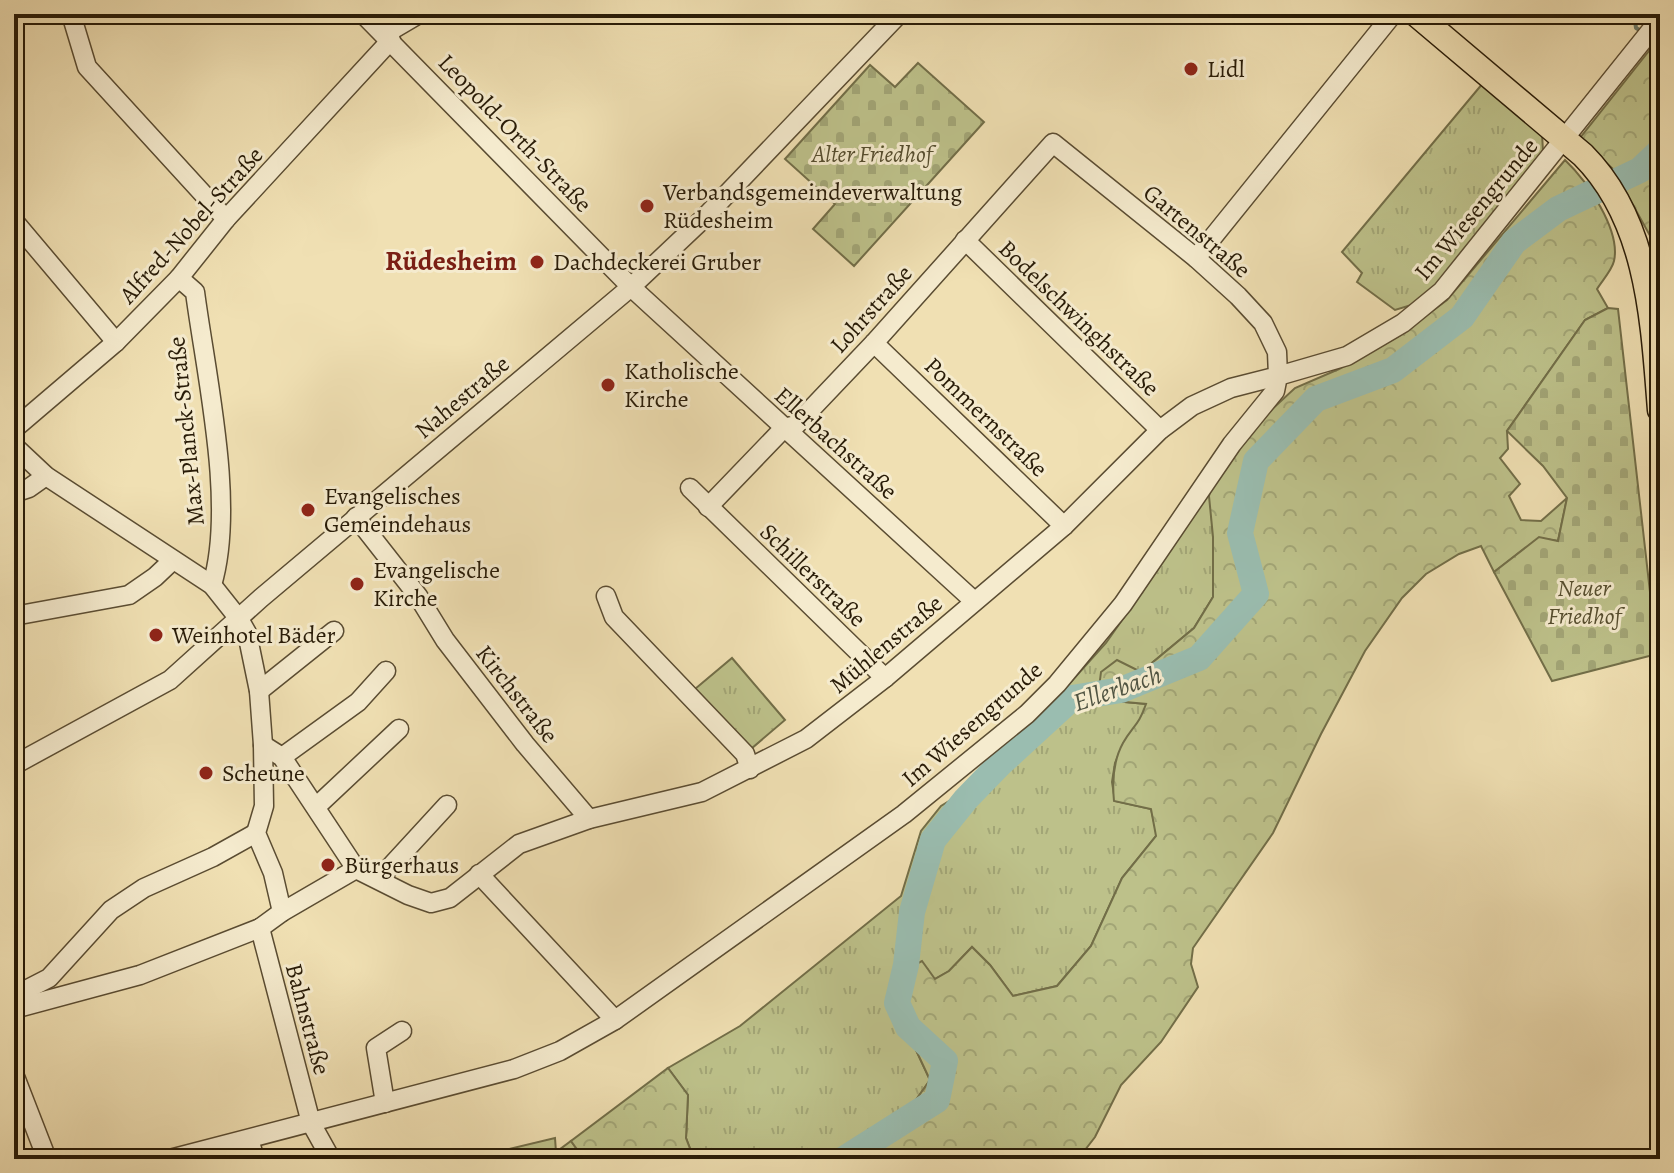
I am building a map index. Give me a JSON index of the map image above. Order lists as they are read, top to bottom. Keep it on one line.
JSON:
{"streets":{"street":["Leopold-Orth-Straße","Im Wiesengrunde","Alfred-Nobel-Straße","Gartenstraße","Lohrstraße","Bodelschwinghstraße","Nahestraße","Pommernstraße","Max-Planck-Straße","Ellerbachstraße","Schillerstraße","Mühlenstraße","Kirchstraße","Bahnstraße"]},"crossings":[["Leopold-Orth-Straße","Alfred-Nobel-Straße"],["Leopold-Orth-Straße","Nahestraße"],["Leopold-Orth-Straße","Ellerbachstraße"],["Im Wiesengrunde","Gartenstraße"],["Im Wiesengrunde","Mühlenstraße"],["Im Wiesengrunde","Bahnstraße"],["Alfred-Nobel-Straße","Max-Planck-Straße"],["Gartenstraße","Lohrstraße"],["Gartenstraße","Mühlenstraße"],["Lohrstraße","Bodelschwinghstraße"],["Lohrstraße","Pommernstraße"],["Lohrstraße","Ellerbachstraße"],["Bodelschwinghstraße","Mühlenstraße"],["Nahestraße","Ellerbachstraße"],["Nahestraße","Kirchstraße"],["Pommernstraße","Mühlenstraße"],["Ellerbachstraße","Mühlenstraße"],["Schillerstraße","Mühlenstraße"],["Mühlenstraße","Kirchstraße"]],"districts":["Rüdesheim"],"water":["Ellerbach"],"parks":["Alter Friedhof","Neuer Friedhof"],"places":["Lidl","Verbandsgemeindeverwaltung Rüdesheim","Dachdeckerei Gruber","Katholische Kirche","Evangelisches Gemeindehaus","Evangelische Kirche","Weinhotel Bäder","Scheune","Bürgerhaus"]}
